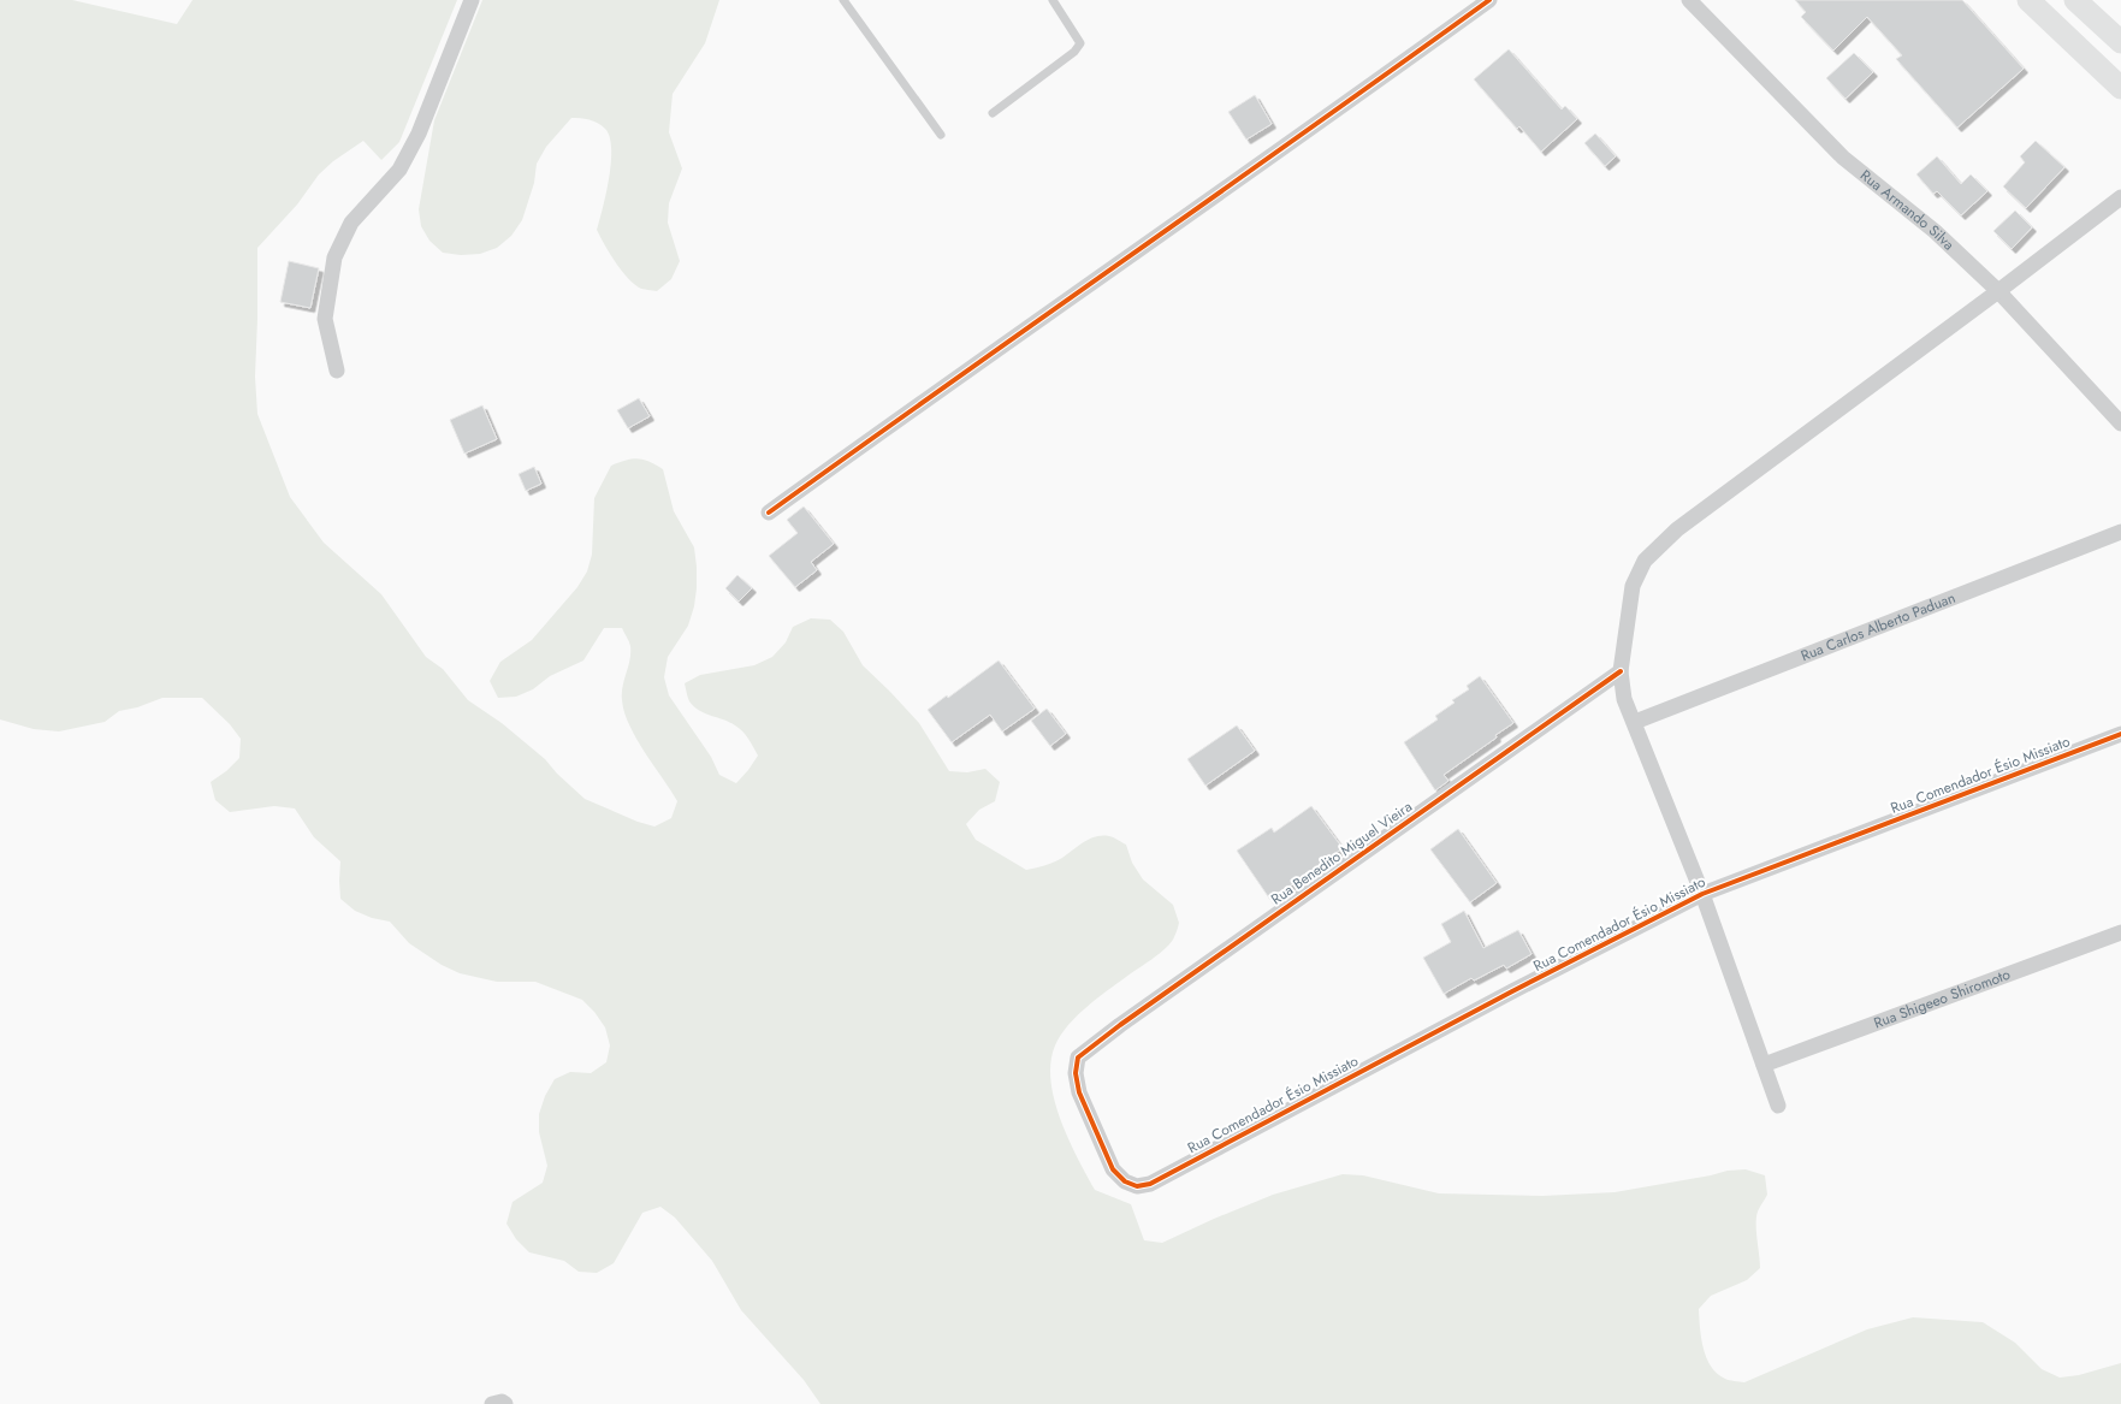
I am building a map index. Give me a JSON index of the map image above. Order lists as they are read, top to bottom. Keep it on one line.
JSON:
{"streets":{"street":["Rua Armando Silva","Rua Carlos Alberto Paduan","Rua Comendador Ésio Missiato","Rua Benedito Miguel Vieira","Rua Shigeeo Shiromoto"]},"crossings":[["Rua Comendador Ésio Missiato","Rua Benedito Miguel Vieira"]]}
